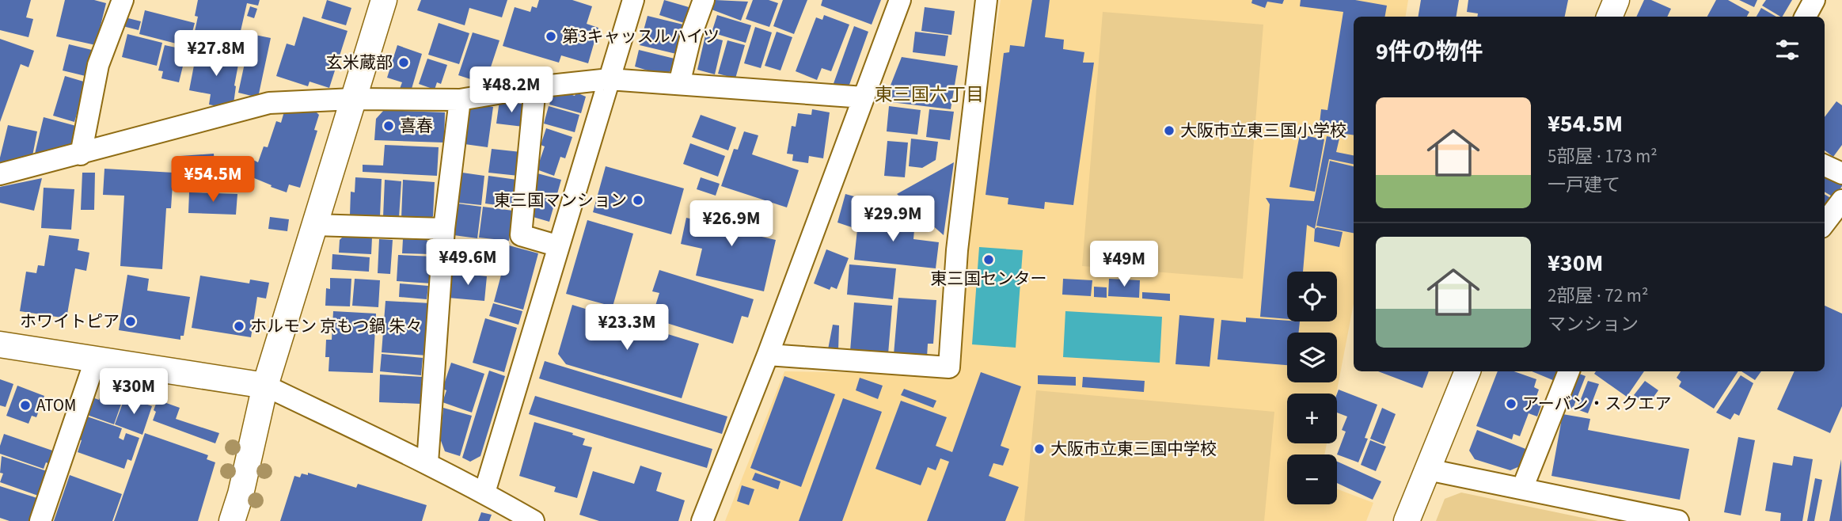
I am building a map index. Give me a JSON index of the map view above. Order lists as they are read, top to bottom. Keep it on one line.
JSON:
{"districts":["東三国六丁目"],"places":["第3キャッスルハイツ","玄米蔵部","喜春","大阪市立東三国小学校","東三国マンション","東三国センター","ホワイトピア","ホルモン 京もつ鍋 朱々","アーバン・スクエア","ATOM","大阪市立東三国中学校"],"page":{"heading":"9件の物件","price":["¥27.8M","¥48.2M","¥54.5M","¥29.9M","¥26.9M","¥49.6M","¥49M","¥23.3M","¥30M"],"list":[{"name":"¥54.5M","note":"5部屋 · 173 m² · 一戸建て"},{"name":"¥30M","note":"2部屋 · 72 m² · マンション"}],"map_buttons":["+","−"]}}
